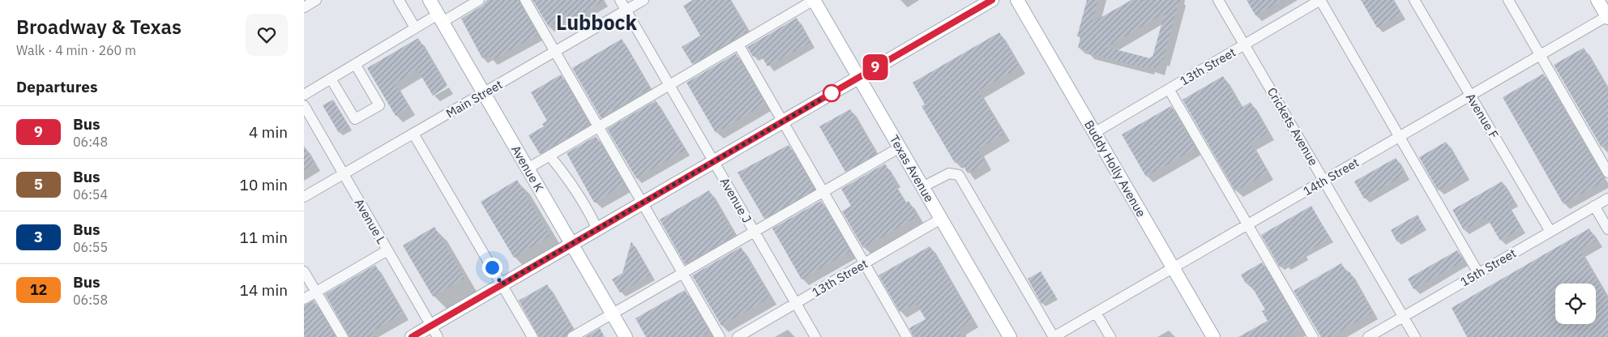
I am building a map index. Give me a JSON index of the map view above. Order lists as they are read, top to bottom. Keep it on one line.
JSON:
{"streets":{"main road":["Avenue K","Texas Avenue","Buddy Holly Avenue"],"street":["13th Street","Main Street","Avenue F","Crickets Avenue","14th Street","Avenue J","Avenue L","15th Street"]},"crossings":[["13th Street","Crickets Avenue"],["13th Street","Texas Avenue"],["13th Street","Buddy Holly Avenue"],["13th Street","Avenue J"],["Main Street","Avenue K"],["Main Street","Avenue J"],["Main Street","Avenue L"],["Avenue F","14th Street"],["Avenue F","15th Street"],["Crickets Avenue","14th Street"],["Crickets Avenue","15th Street"],["Buddy Holly Avenue","14th Street"]],"districts":["Lubbock"],"lines":["bus line 9"],"page":{"heading":[["Broadway & Texas","Walk · 4 min · 260 m"],"Departures"],"on_map":"9","list":[{"mark":"9","name":"Bus","note":"06:48","value":"4 min"},{"mark":"5","name":"Bus","note":"06:54","value":"10 min"},{"mark":"3","name":"Bus","note":"06:55","value":"11 min"},{"mark":"12","name":"Bus","note":"06:58","value":"14 min"}]}}
